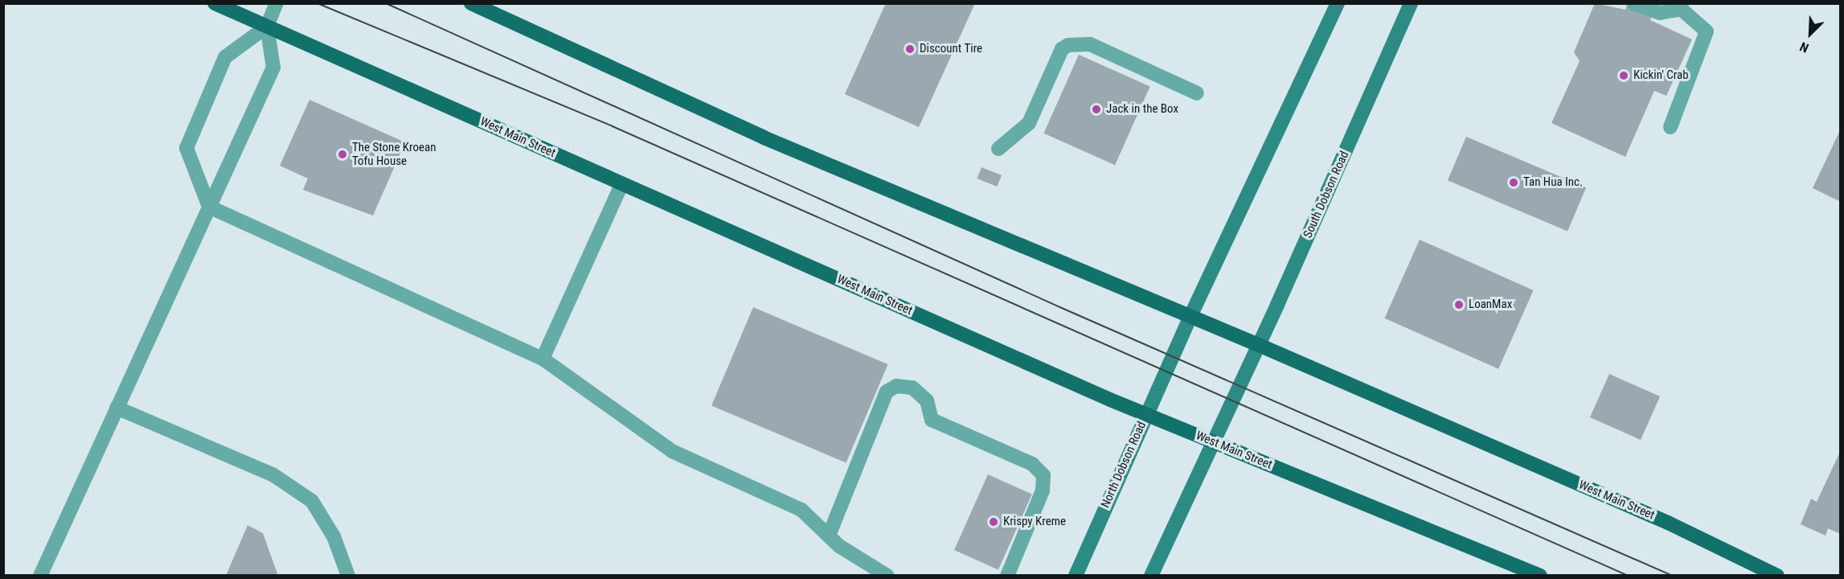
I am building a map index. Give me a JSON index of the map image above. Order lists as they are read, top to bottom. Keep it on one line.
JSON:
{"streets":{"main road":["West Main Street","South Dobson Road","North Dobson Road"]},"crossings":[["West Main Street","South Dobson Road"],["West Main Street","North Dobson Road"]],"places":["Discount Tire","Kickin' Crab","Jack in the Box","The Stone Kroean Tofu House","Tan Hua Inc.","LoanMax","Krispy Kreme"],"north":"bottom left"}
